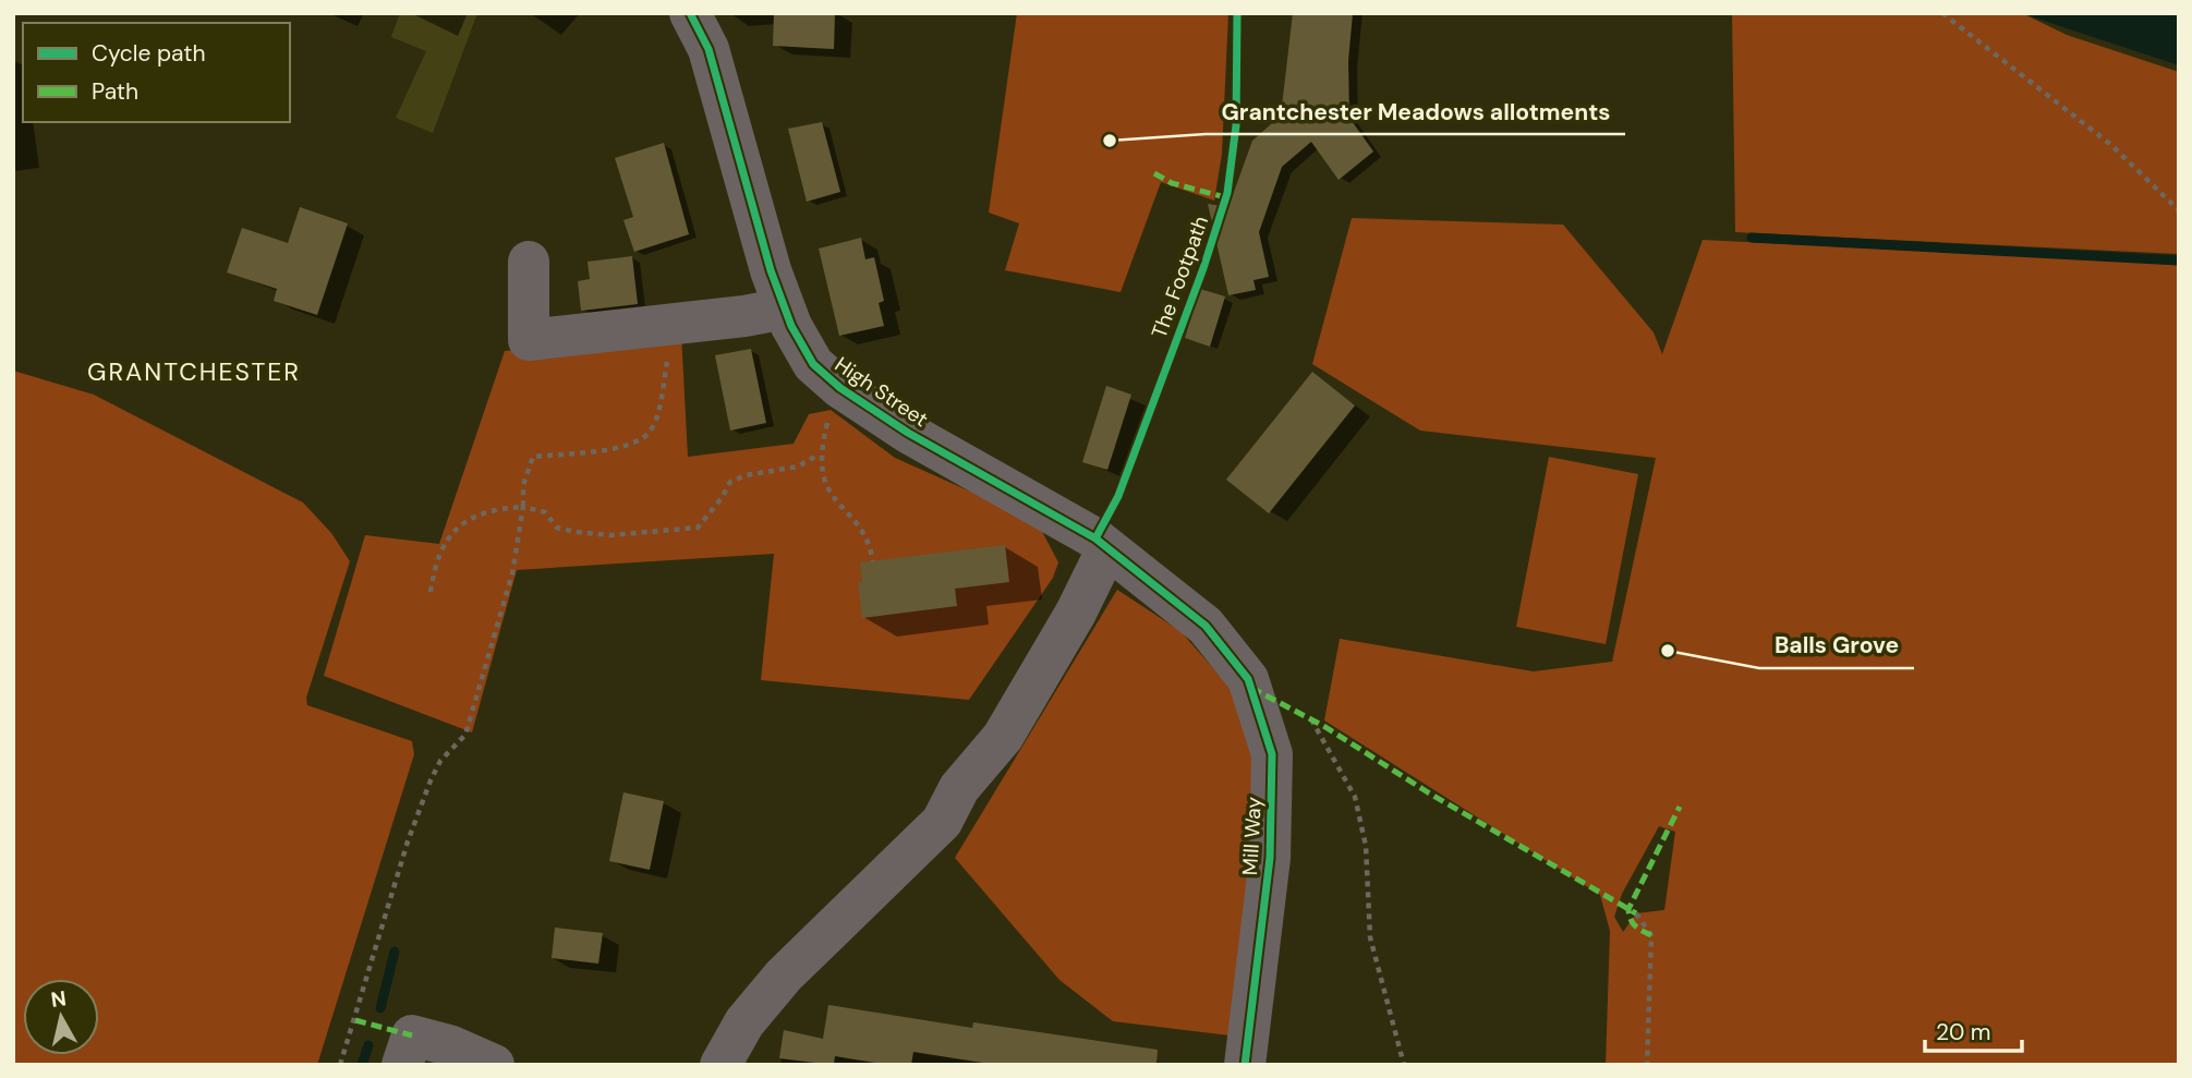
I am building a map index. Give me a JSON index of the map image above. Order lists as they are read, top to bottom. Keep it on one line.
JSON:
{"streets":{"street":["High Street","Mill Way"],"cycle path":["The Footpath"]},"crossings":[["High Street","Mill Way"]],"districts":["GRANTCHESTER"],"places":["Grantchester Meadows allotments","Balls Grove"],"legend":["Cycle path","Path"],"scale_bar":"20 m","north":"top"}
